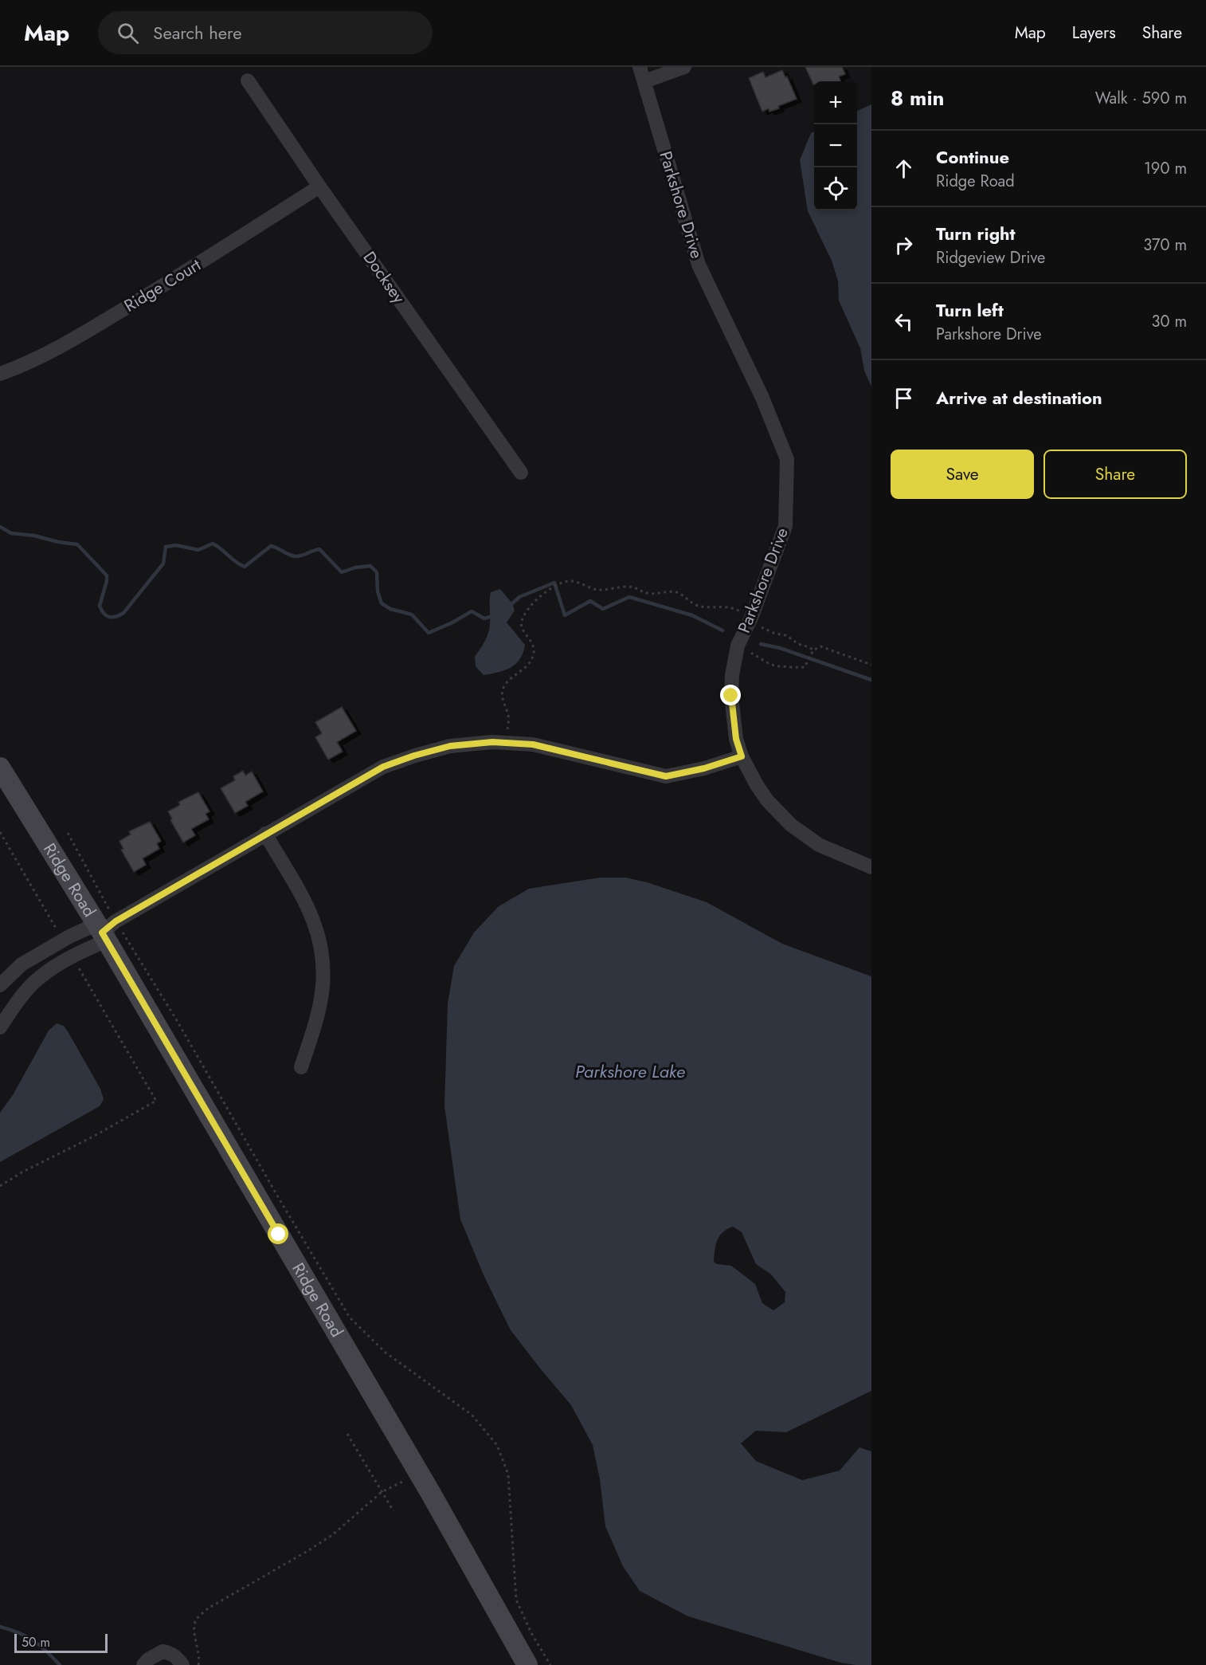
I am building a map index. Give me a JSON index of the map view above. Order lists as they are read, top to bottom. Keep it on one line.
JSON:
{"streets":{"street":["Parkshore Drive","Docksey","Ridge Court","Ridge Road"]},"crossings":[["Docksey","Ridge Court"]],"water":["Parkshore Lake"],"scale_bar":"50 m","page":{"header":"Map","search":"Search here","nav":["Map","Layers","Share"],"heading":["8 min","Walk · 590 m"],"map_buttons":["+","−"],"list":[["Continue","Ridge Road","190 m"],["Turn right","Ridgeview Drive","370 m"],["Turn left","Parkshore Drive","30 m"],"Arrive at destination"],"buttons":["Save","Share"],"scale":"50 m"}}
